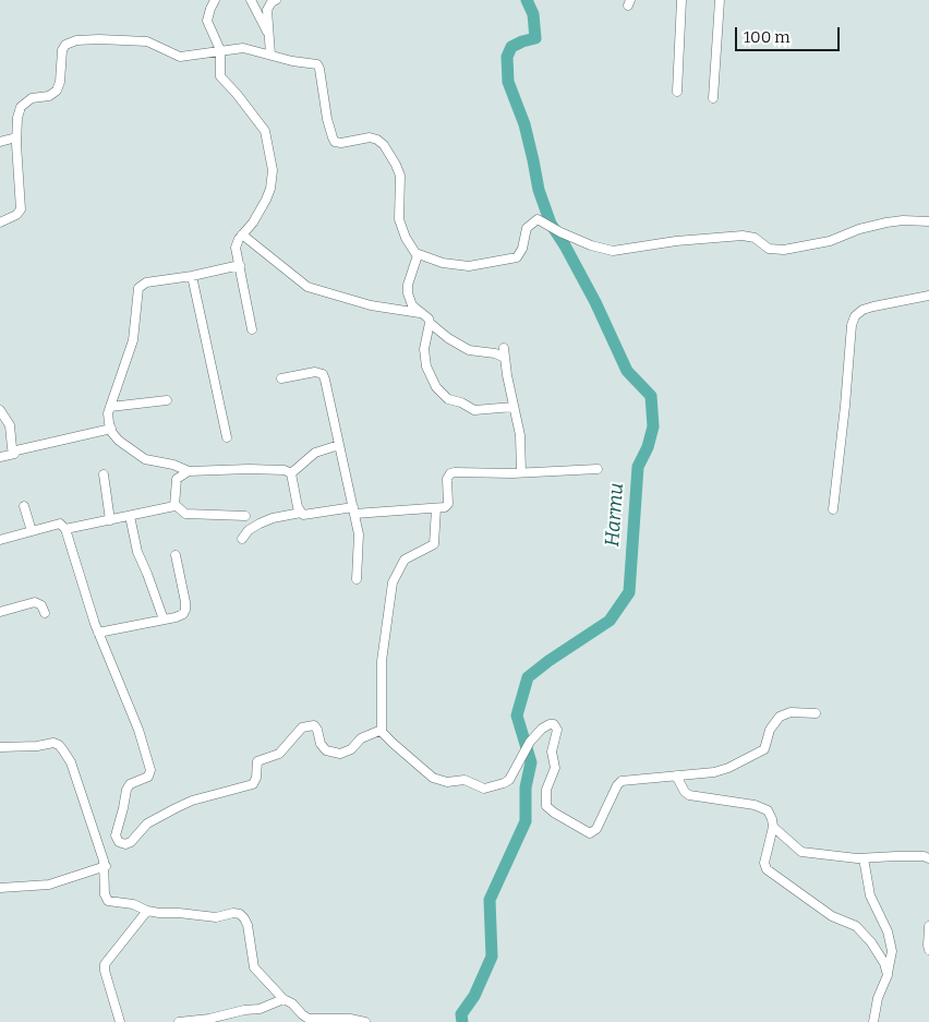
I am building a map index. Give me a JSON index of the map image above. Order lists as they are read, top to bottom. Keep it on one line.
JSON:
{"water":["Harmu"],"scale_bar":"100 m"}
